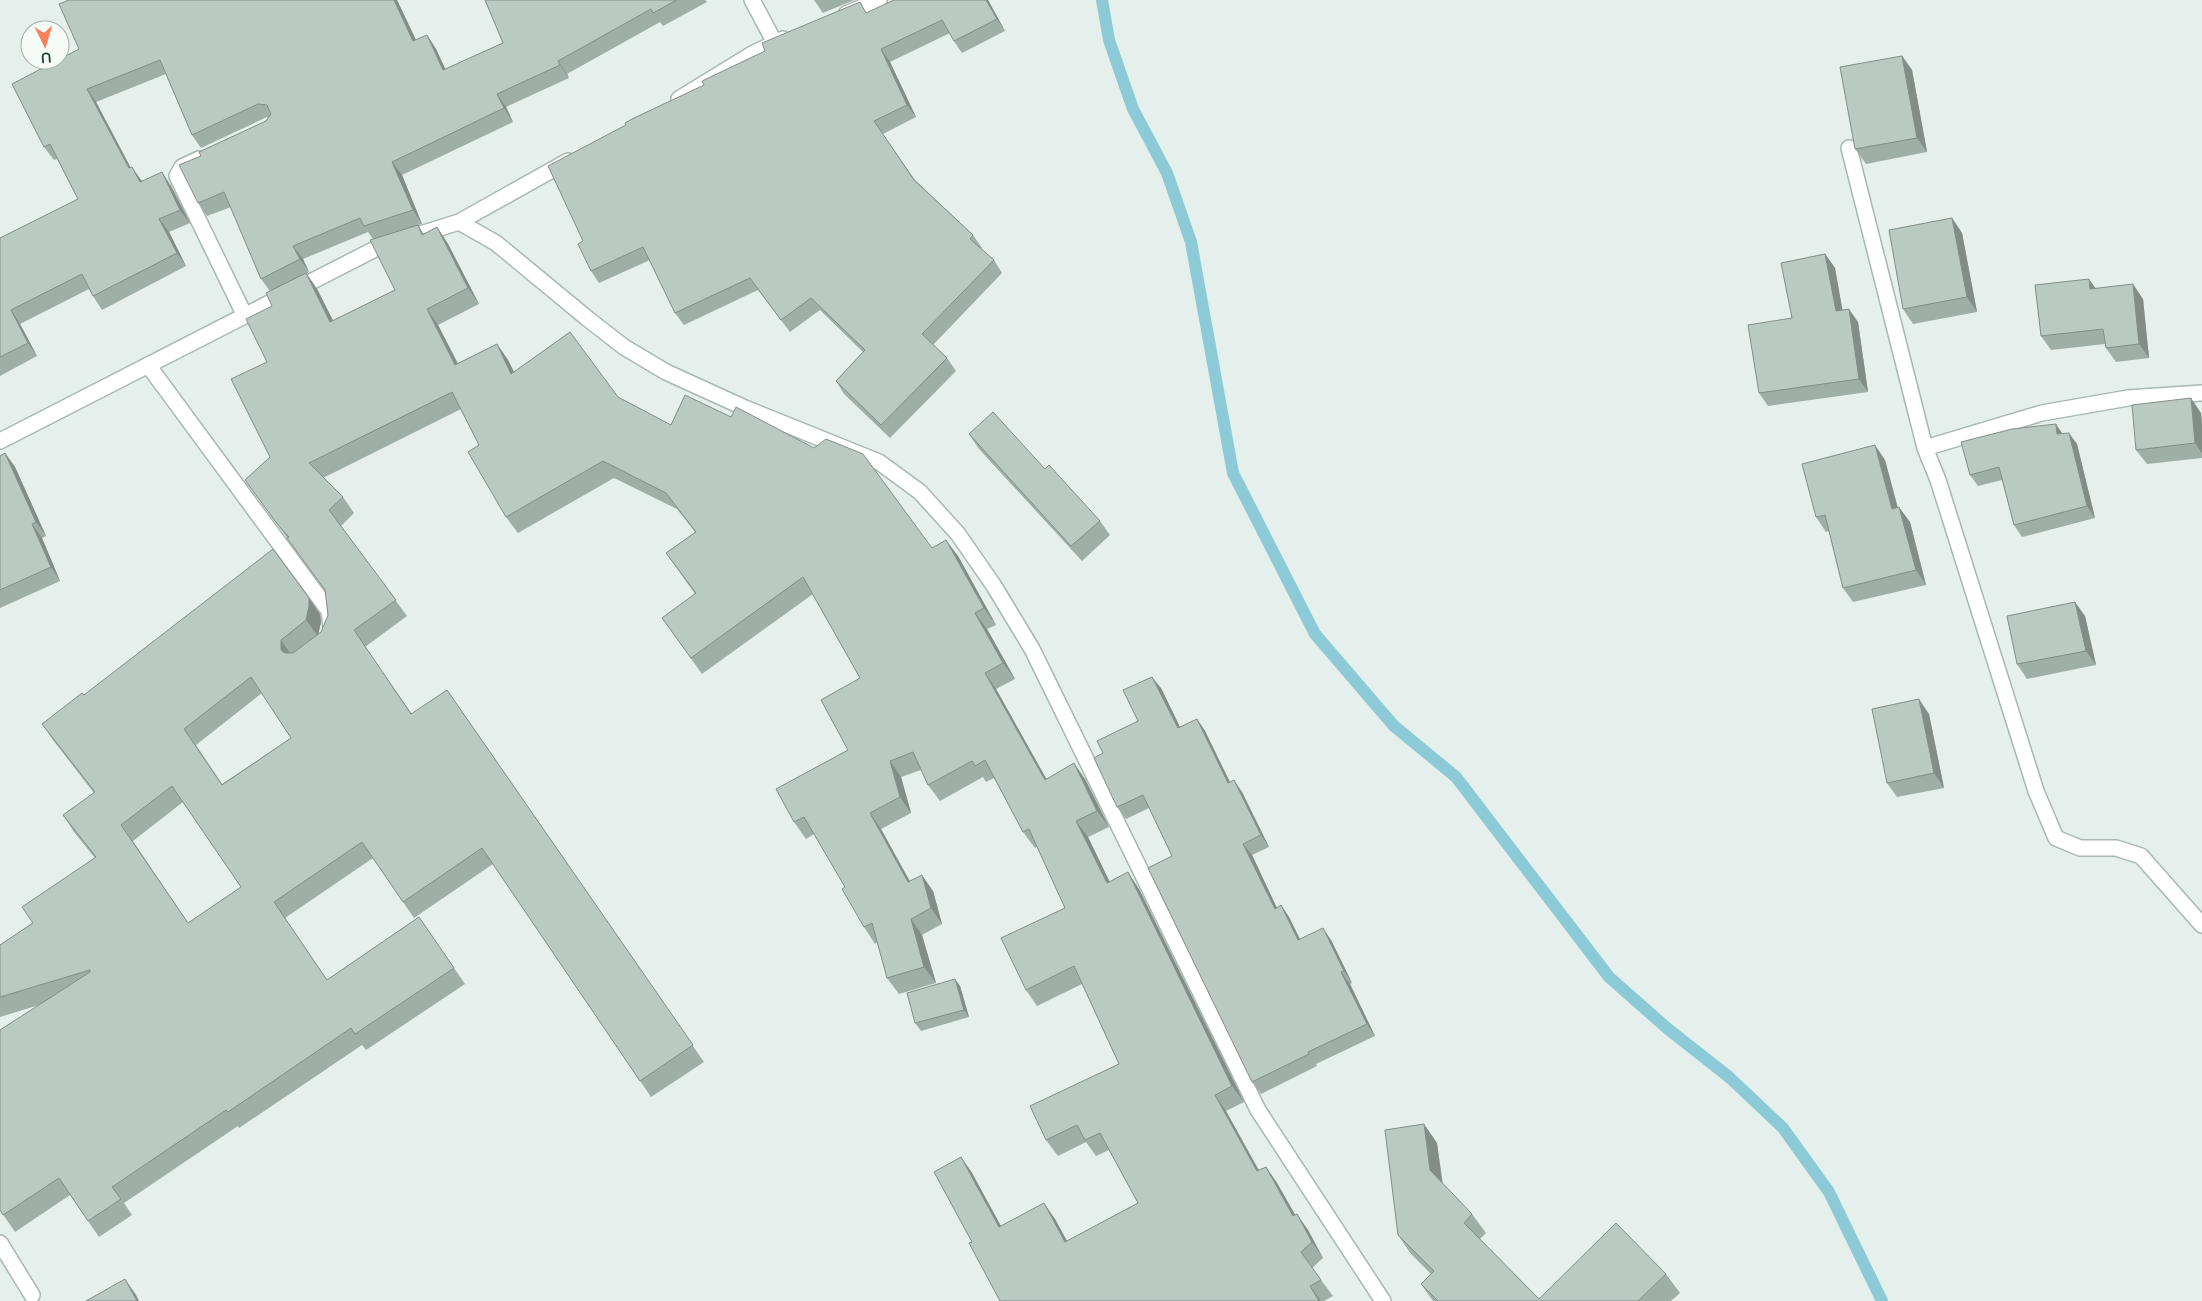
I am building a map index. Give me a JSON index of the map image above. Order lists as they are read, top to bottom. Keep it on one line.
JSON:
{"north":"bottom"}
